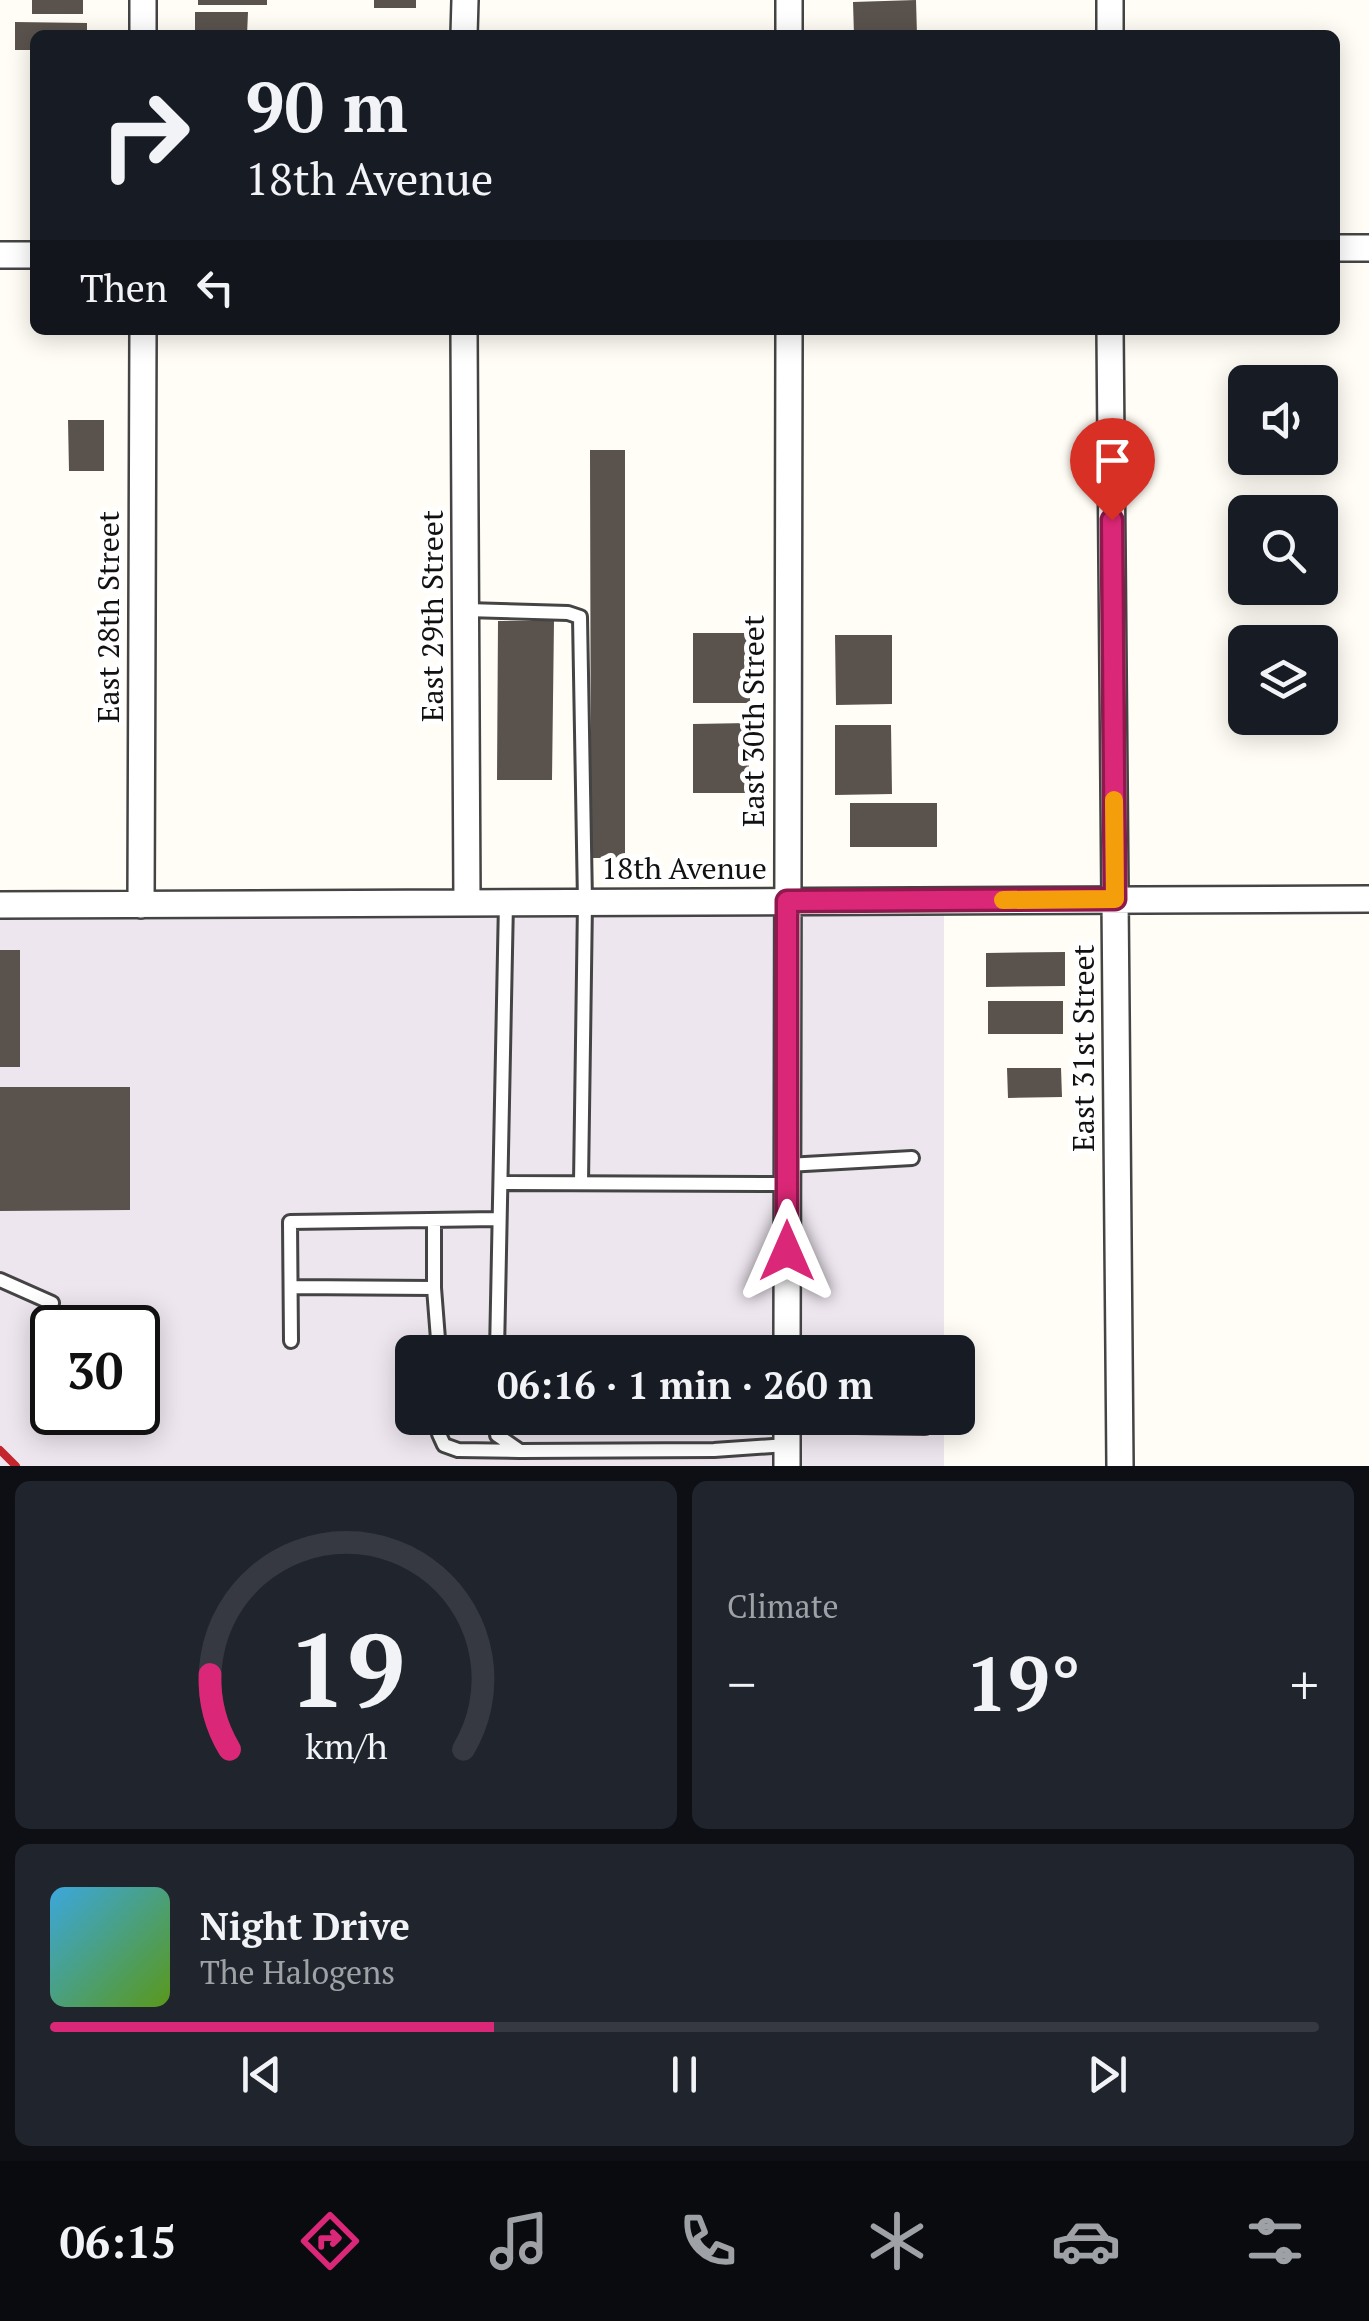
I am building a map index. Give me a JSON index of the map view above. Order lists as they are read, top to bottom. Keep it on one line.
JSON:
{"streets":{"street":["East 29th Street","East 28th Street","East 30th Street","18th Avenue","East 31st Street"]},"crossings":[["East 29th Street","18th Avenue"],["East 28th Street","18th Avenue"],["East 30th Street","18th Avenue"],["18th Avenue","East 31st Street"]],"page":{"turn":["90 m","18th Avenue"],"then":"Then","limit":"30","trip":"06:16 · 1 min · 260 m","tile":"Climate","heat":["−","19°","+"],"song":["Night Drive","The Halogens"],"tabs":"06:15","gauge":["19","km/h"]}}
